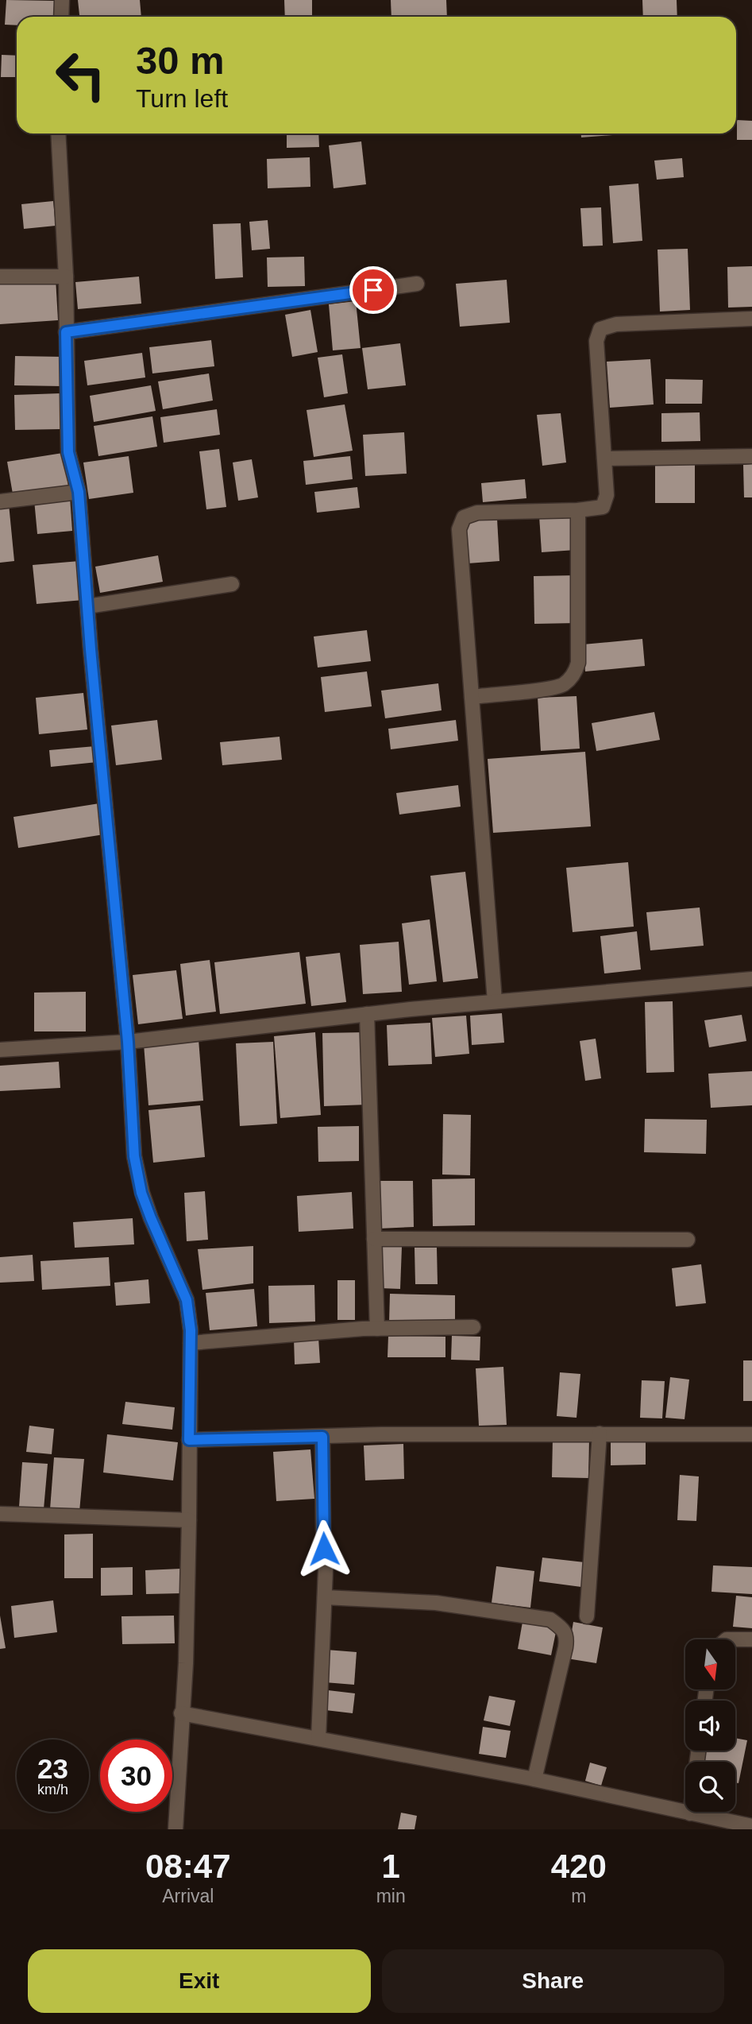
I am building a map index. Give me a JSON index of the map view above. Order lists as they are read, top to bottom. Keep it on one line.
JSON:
{"north":"bottom","page":{"turn":["30 m","Turn left"],"speed":"23 km/h","limit":"30","eta":["08:47","Arrival","1","min","420","m"],"buttons":["Exit","Share"]}}
